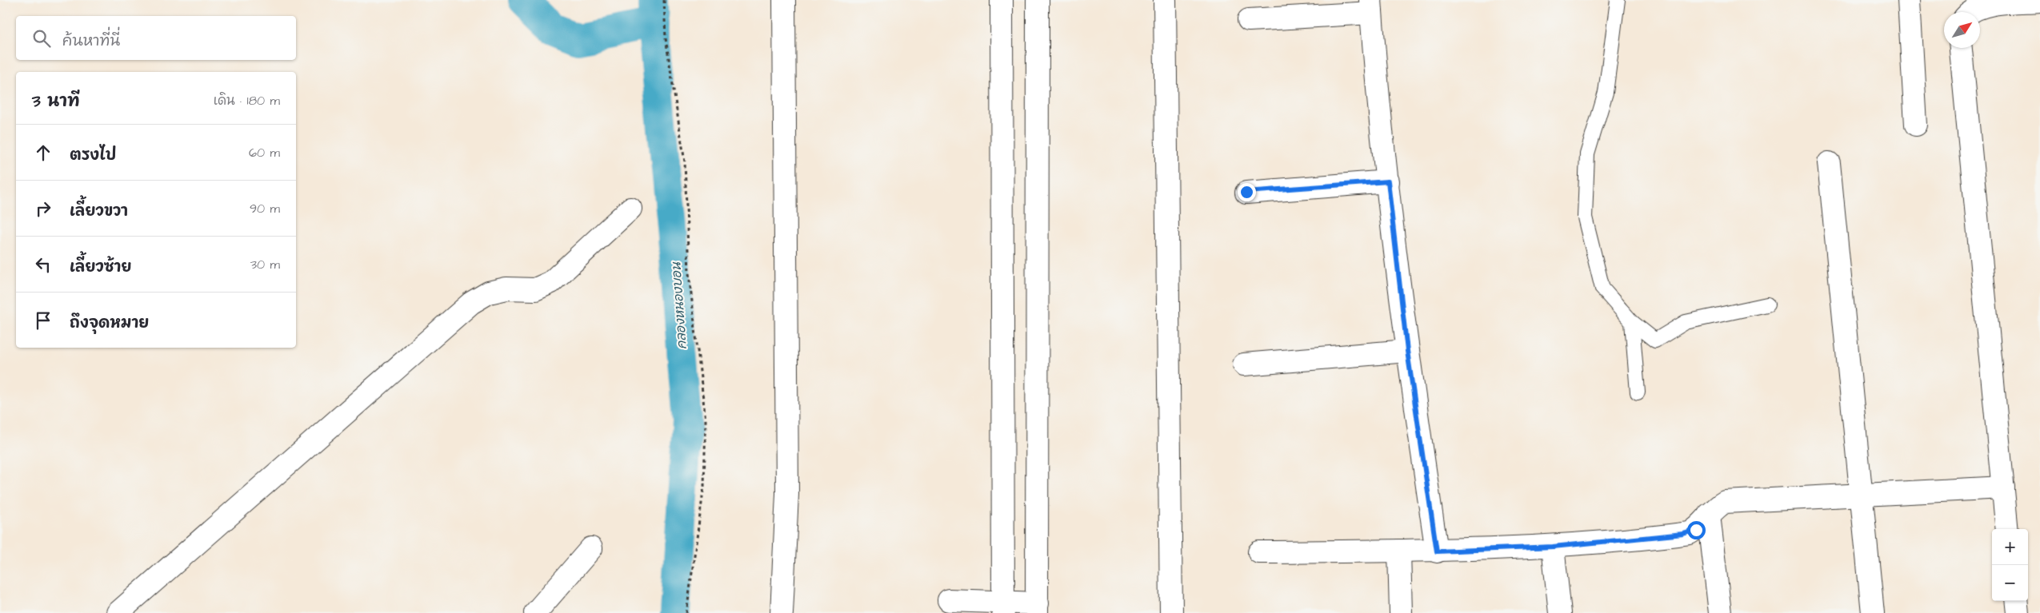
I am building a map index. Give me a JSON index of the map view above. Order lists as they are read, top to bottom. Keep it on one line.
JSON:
{"water":["คลองหนองบอน"],"north":"top right","page":{"search":"ค้นหาที่นี่","heading":["3 นาที","เดิน · 180 m"],"list":[["ตรงไป","60 m"],["เลี้ยวขวา","90 m"],["เลี้ยวซ้าย","30 m"],"ถึงจุดหมาย"],"map_buttons":["+","−"]}}
